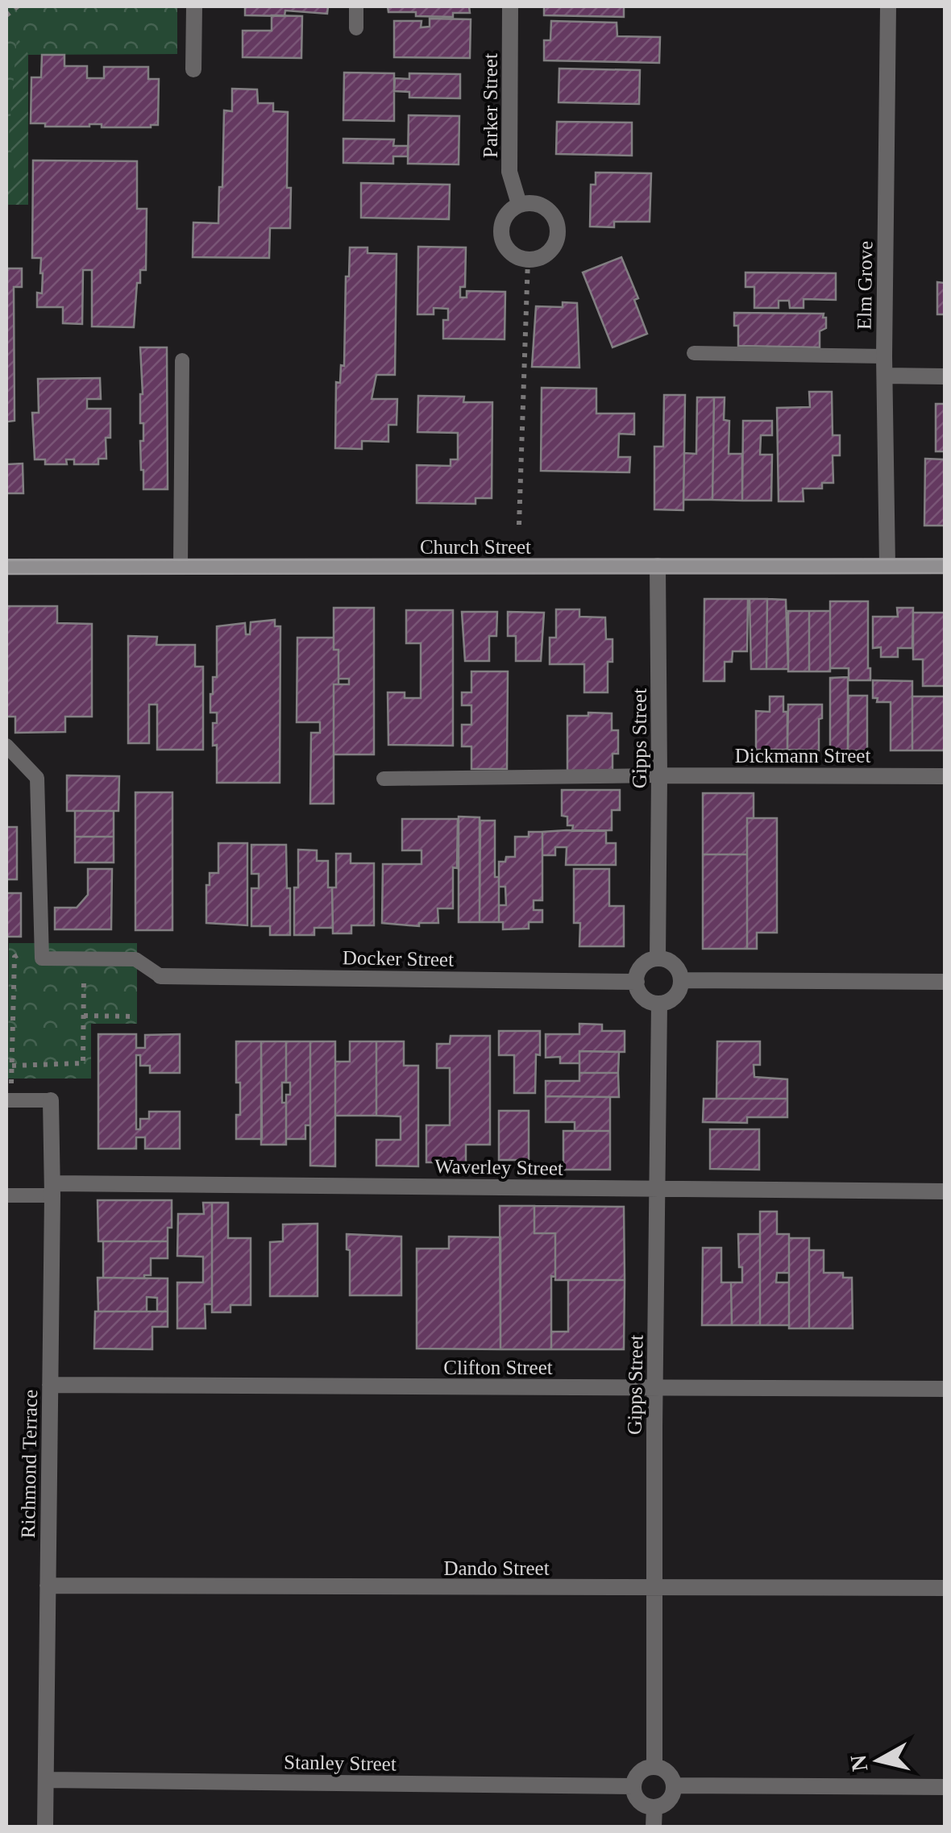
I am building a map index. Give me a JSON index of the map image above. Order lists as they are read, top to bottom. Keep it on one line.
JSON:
{"streets":{"main road":["Church Street"],"street":["Parker Street","Elm Grove","Gipps Street","Dickmann Street","Docker Street","Waverley Street","Clifton Street","Richmond Terrace","Dando Street","Stanley Street"]},"crossings":[["Elm Grove","Church Street"],["Church Street","Gipps Street"],["Gipps Street","Dickmann Street"],["Gipps Street","Docker Street"],["Gipps Street","Waverley Street"],["Gipps Street","Clifton Street"],["Gipps Street","Dando Street"],["Gipps Street","Stanley Street"],["Waverley Street","Richmond Terrace"],["Clifton Street","Richmond Terrace"],["Richmond Terrace","Dando Street"],["Richmond Terrace","Stanley Street"]],"north":"left"}
